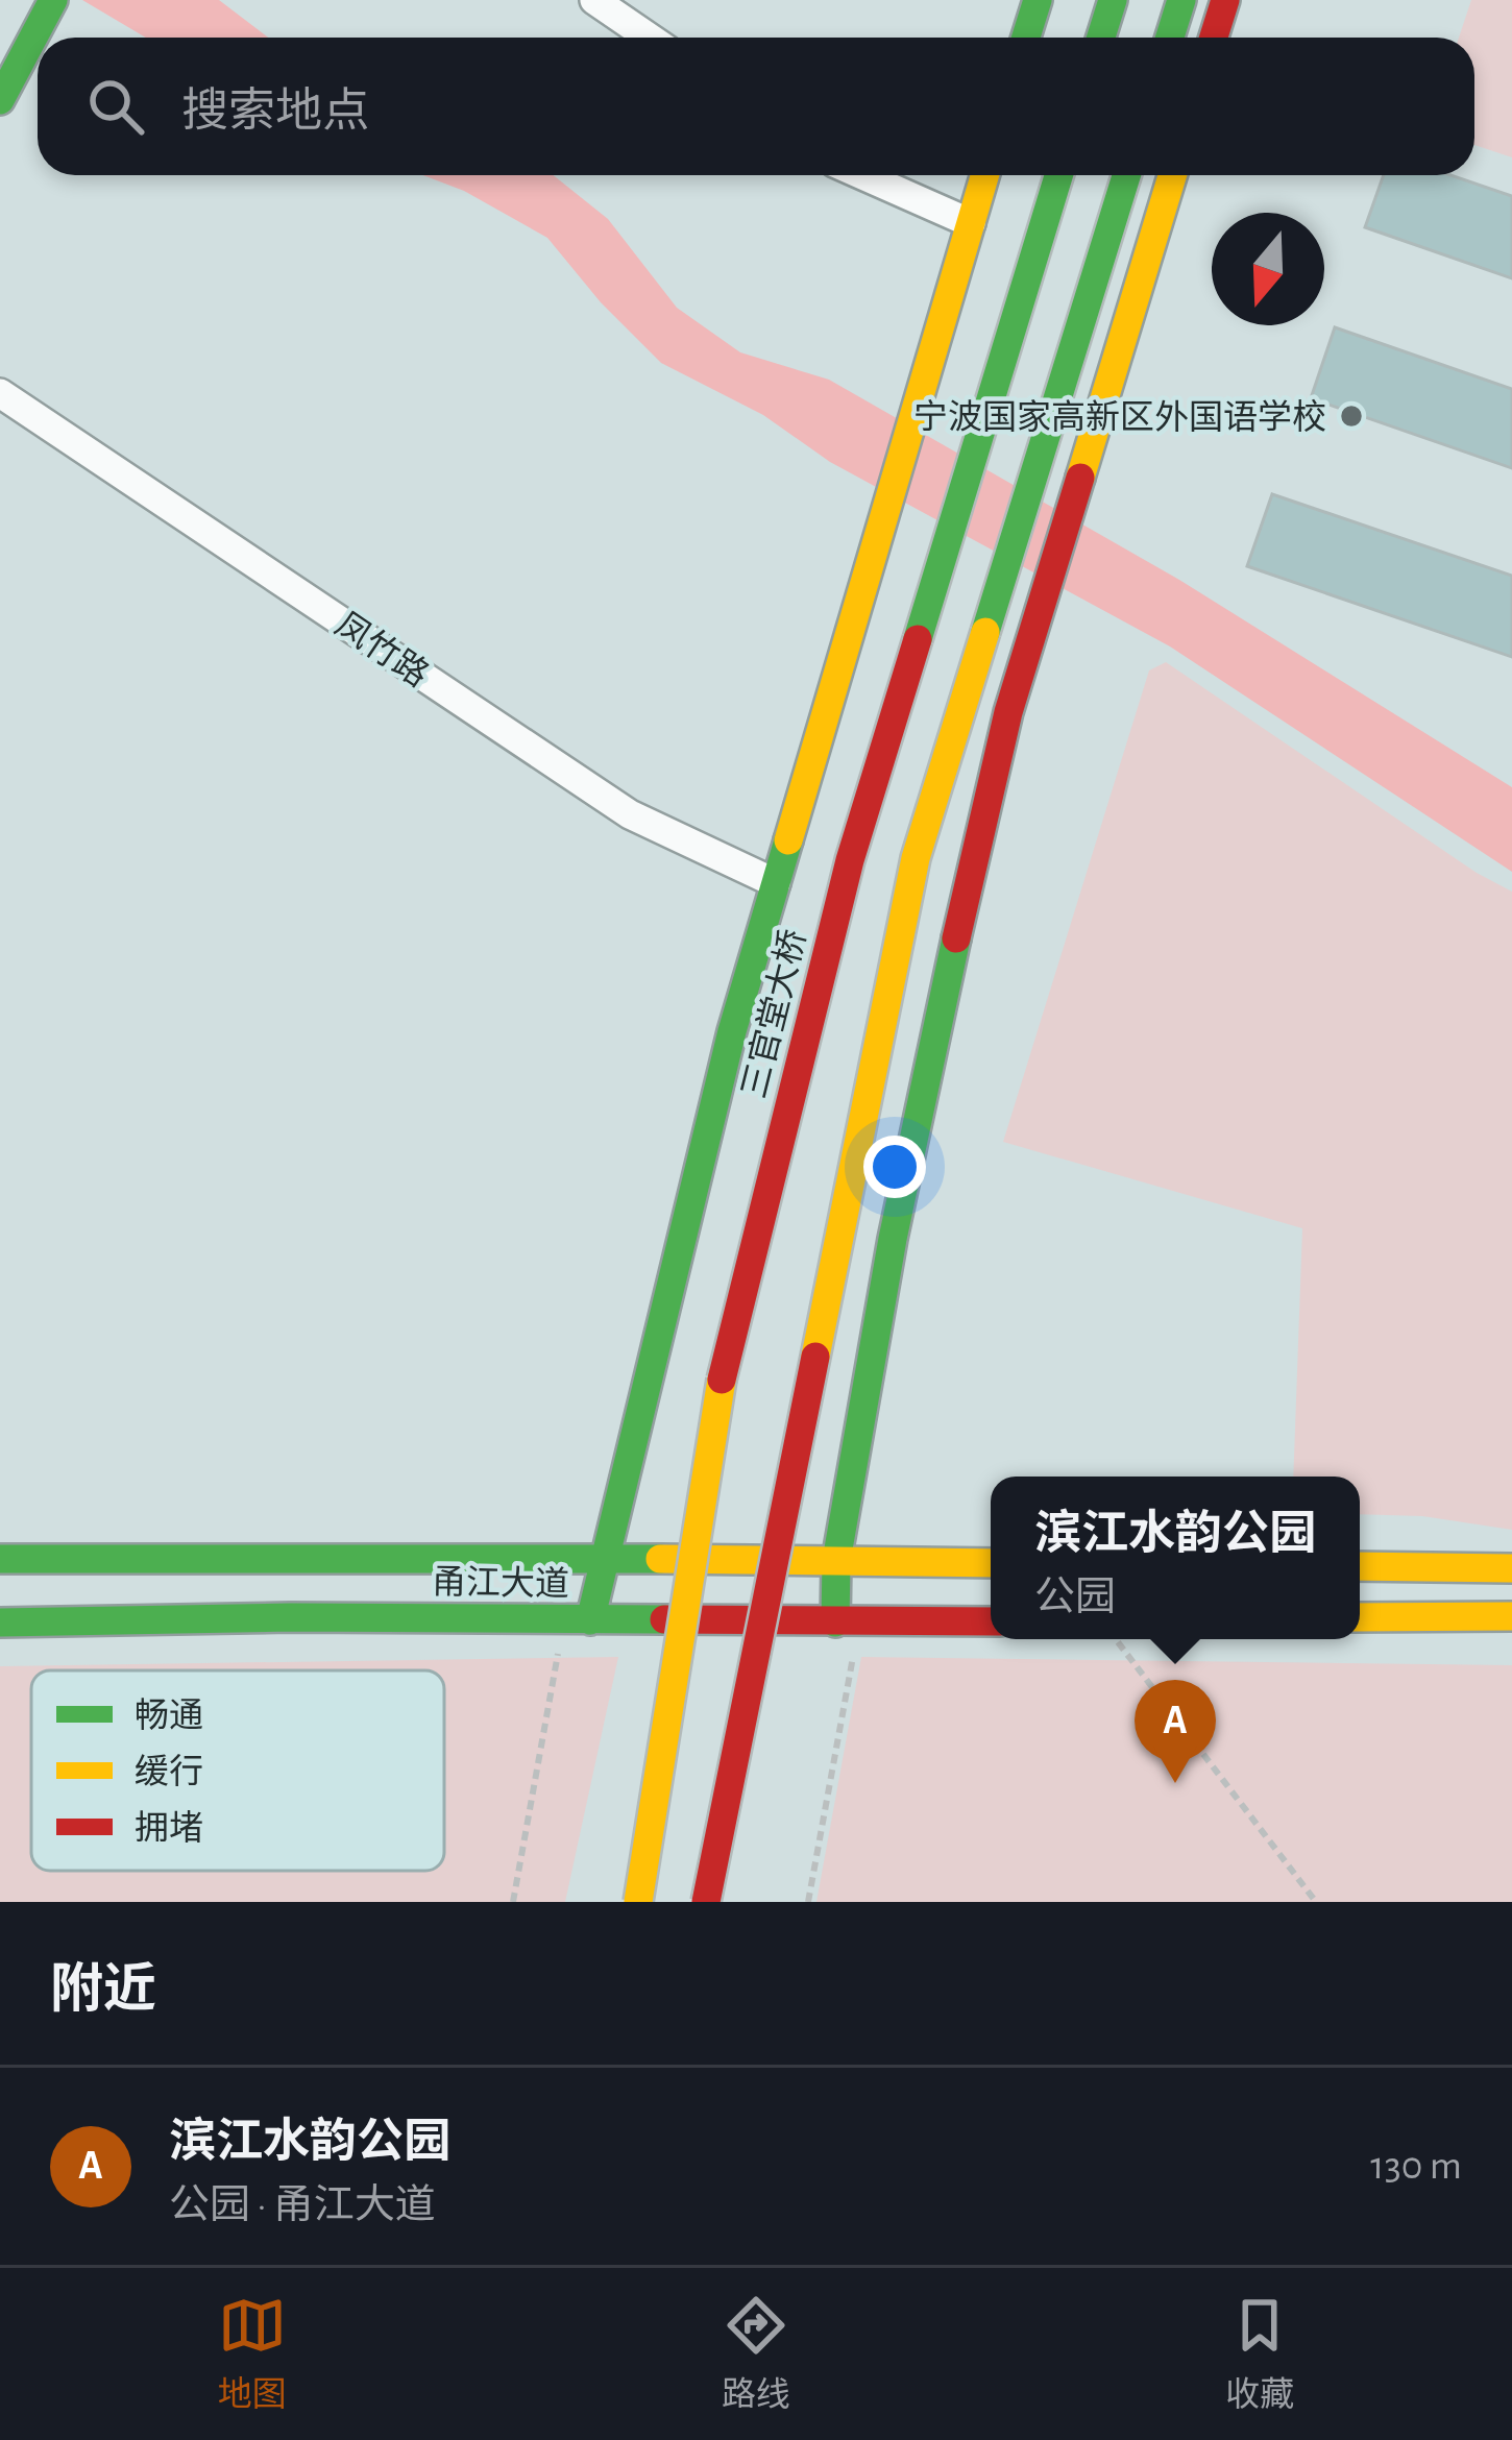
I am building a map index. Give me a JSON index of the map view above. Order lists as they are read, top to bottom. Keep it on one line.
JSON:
{"streets":{"main road":["三官堂大桥","甬江大道"],"street":["凤竹路"]},"places":["宁波国家高新区外国语学校"],"legend":["畅通","缓行","拥堵"],"north":"bottom","page":{"search":"搜索地点","popup":["滨江水韵公园","公园"],"pins":"A","heading":"附近","list":[{"mark":"A","name":"滨江水韵公园","note":"公园 · 甬江大道","value":"130 m"}],"nav":["地图","路线","收藏"]}}
